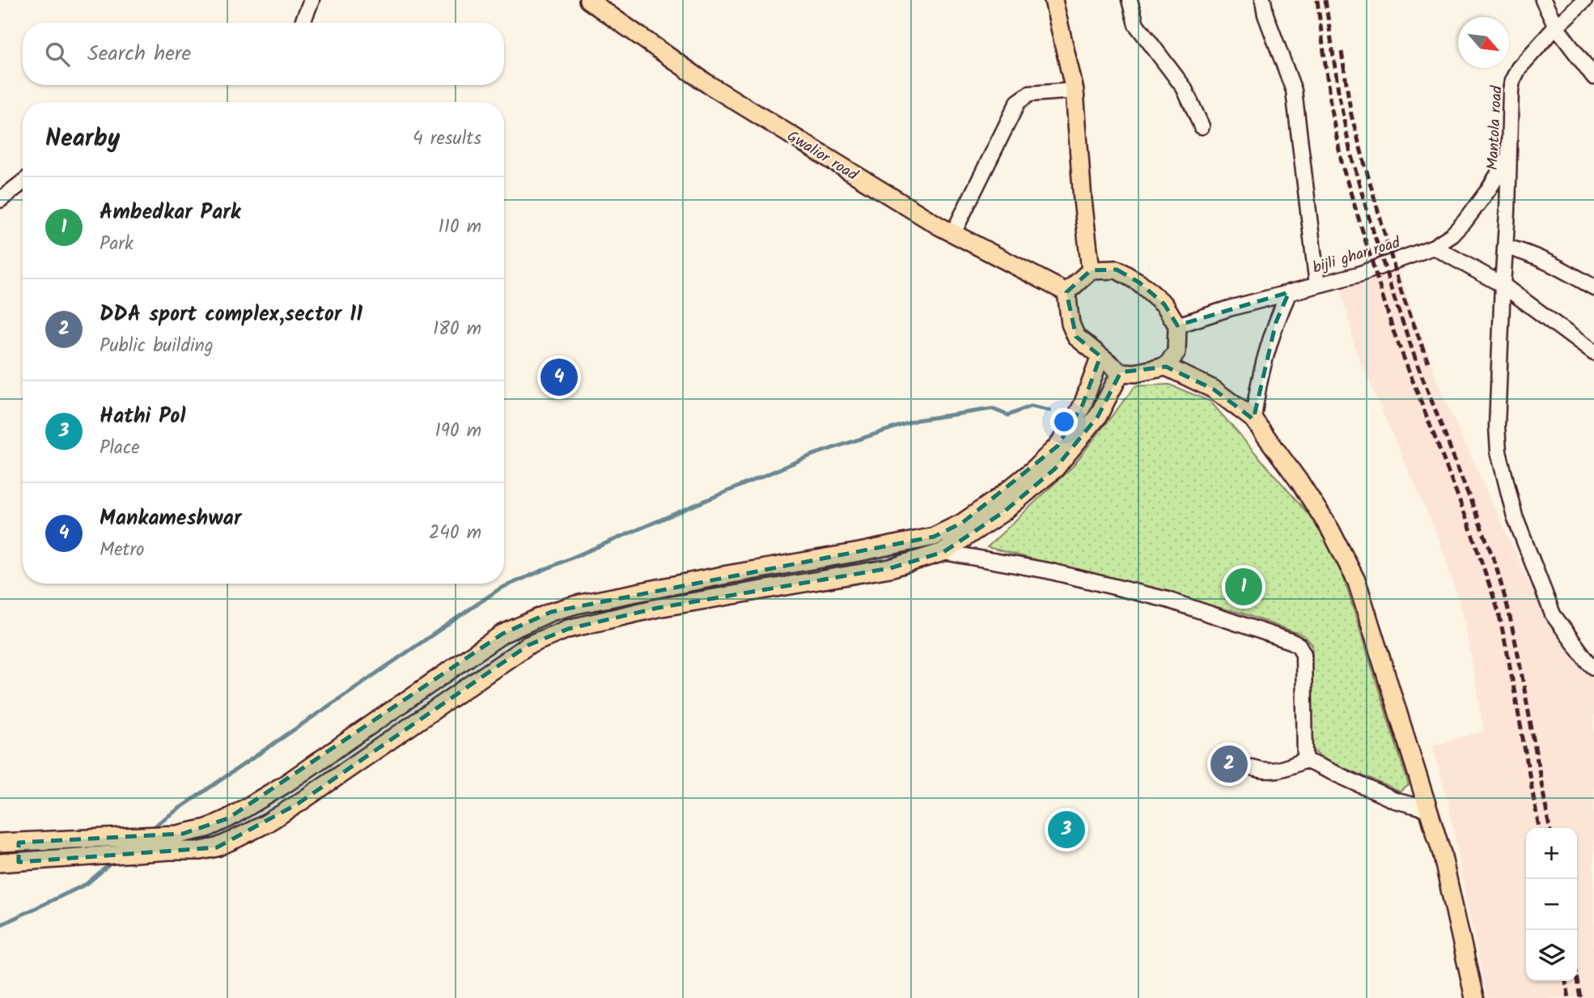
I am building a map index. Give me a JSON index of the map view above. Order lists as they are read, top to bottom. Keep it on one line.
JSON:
{"streets":{"main road":["Gwalior road"],"street":["Mantola road","bijli ghar road"]},"crossings":[["Mantola road","bijli ghar road"],["Gwalior road","bijli ghar road"]],"north":"bottom right","page":{"search":"Search here","heading":["Nearby","4 results"],"list":[{"mark":"1","name":"Ambedkar Park","note":"Park","value":"110 m"},{"mark":"2","name":"DDA sport complex,sector 11","note":"Public building","value":"180 m"},{"mark":"3","name":"Hathi Pol","note":"Place","value":"190 m"},{"mark":"4","name":"Mankameshwar","note":"Metro","value":"240 m"}],"pins":["4","1","2","3"],"map_buttons":["+","−"]}}
